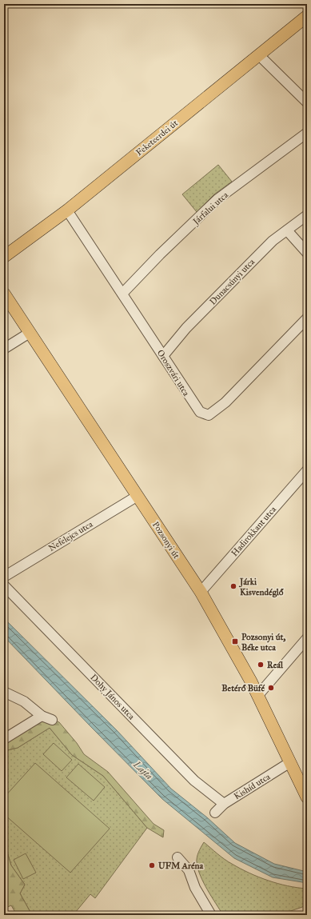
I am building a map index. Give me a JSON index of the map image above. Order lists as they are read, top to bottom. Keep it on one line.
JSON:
{"streets":{"main road":["Feketeerdei út","Pozsonyi út"],"street":["Járfalui utca","Dunacsúnyi utca","Oroszvári utca","Hadirokkant utca","Nefelejcs utca","Dohy János utca","Kishíd utca"]},"crossings":[["Feketeerdei út","Oroszvári utca"],["Járfalui utca","Oroszvári utca"],["Dunacsúnyi utca","Oroszvári utca"],["Hadirokkant utca","Pozsonyi út"],["Nefelejcs utca","Pozsonyi út"],["Pozsonyi út","Kishíd utca"],["Dohy János utca","Kishíd utca"]],"water":["Lajta"],"places":{"other":["Járki Kisvendéglő","Reál","Betérő Büfé","UFM Aréna"],"transit":["Pozsonyi út, Béke utca"]}}
